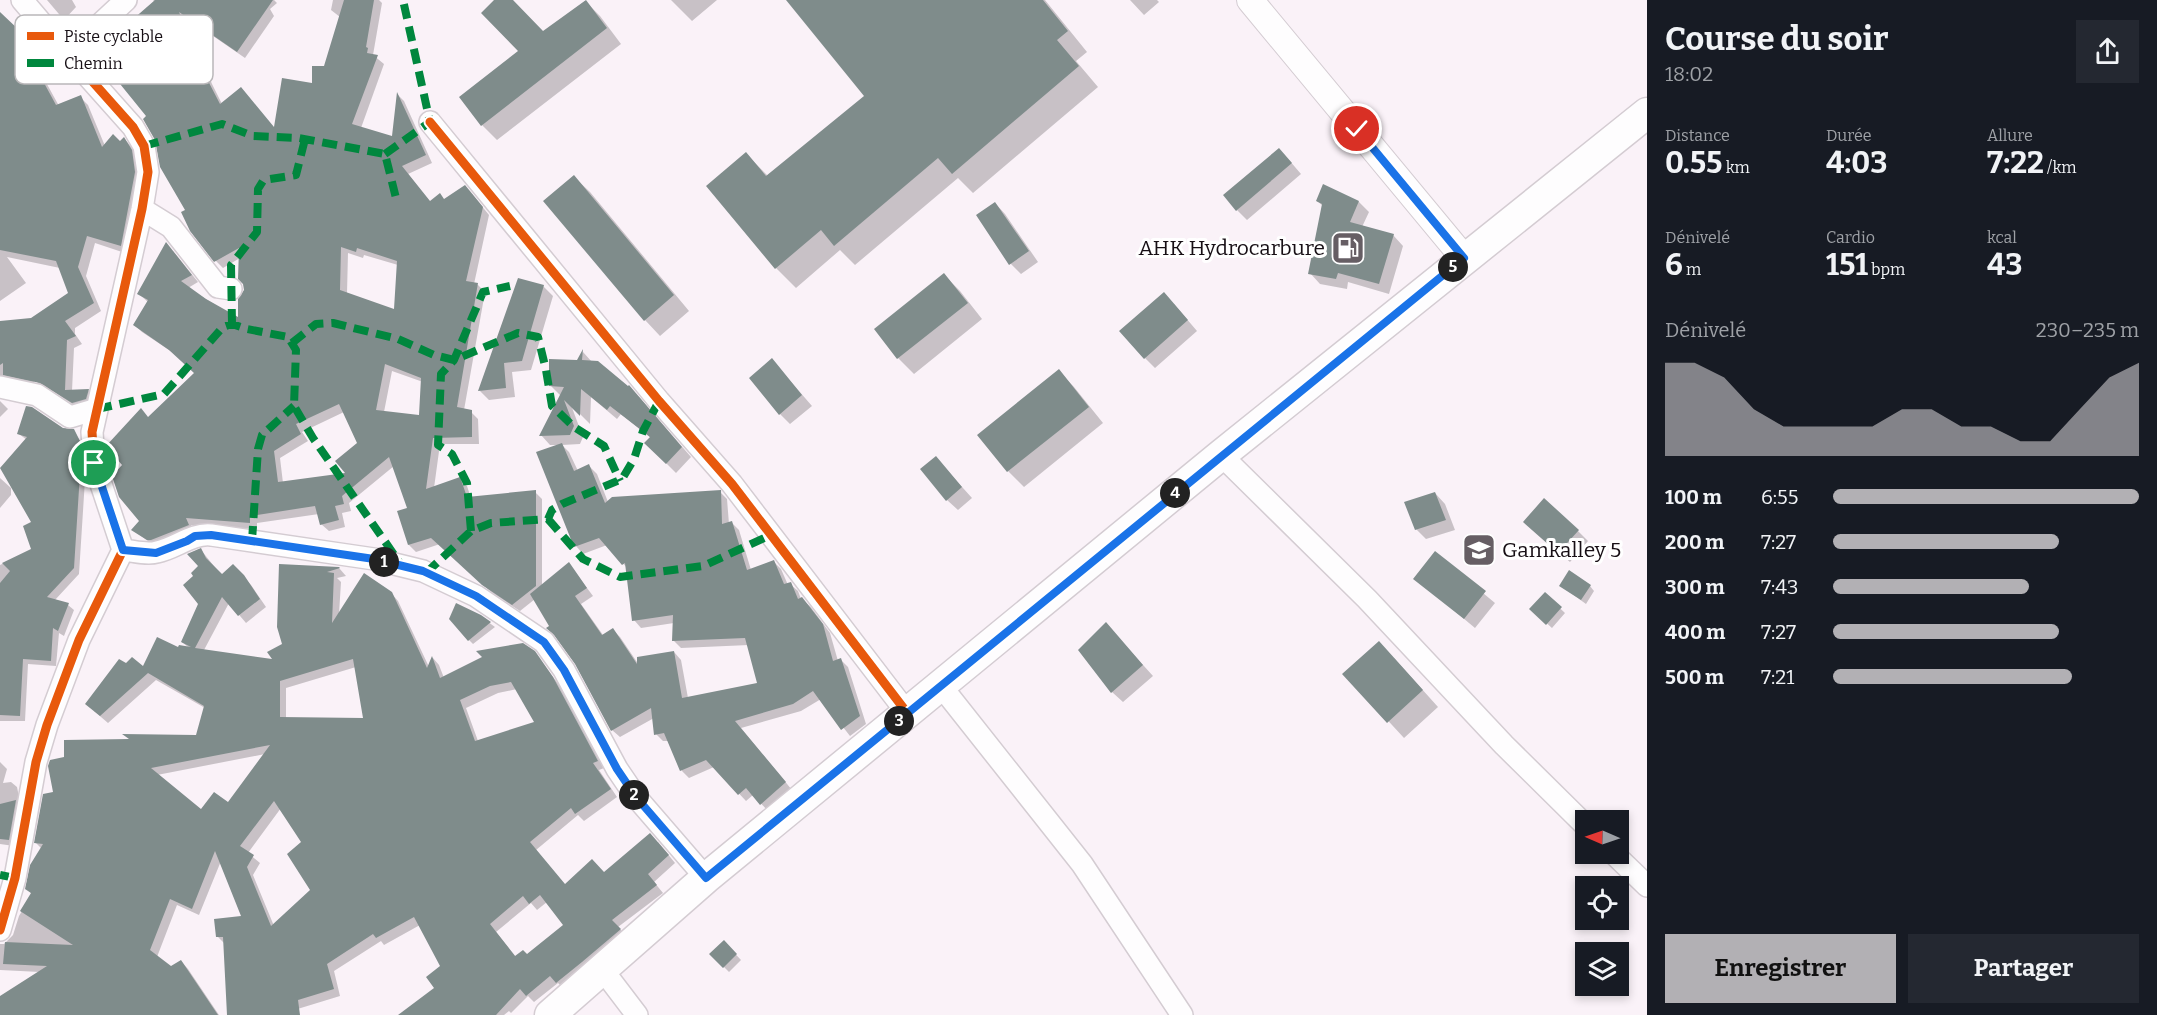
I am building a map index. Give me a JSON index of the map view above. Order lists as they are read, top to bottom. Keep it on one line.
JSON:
{"places":{"fuel station":["AHK Hydrocarbure"],"school or university":["Gamkalley 5"]},"legend":["Piste cyclable","Chemin"],"north":"left","page":{"heading":["Course du soir","18:02"],"stats":[["Distance","0.55 km"],["Durée","4:03"],["Allure","7:22 /km"],["Dénivelé","6 m"],["Cardio","151 bpm"],["kcal","43"]],"pins":["5","4","1","3","2"],"chart":["Dénivelé","230–235 m"],"list":[{"name":"100 m","note":"6:55"},{"name":"200 m","note":"7:27"},{"name":"300 m","note":"7:43"},{"name":"400 m","note":"7:27"},{"name":"500 m","note":"7:21"}],"buttons":["Enregistrer","Partager"]}}
